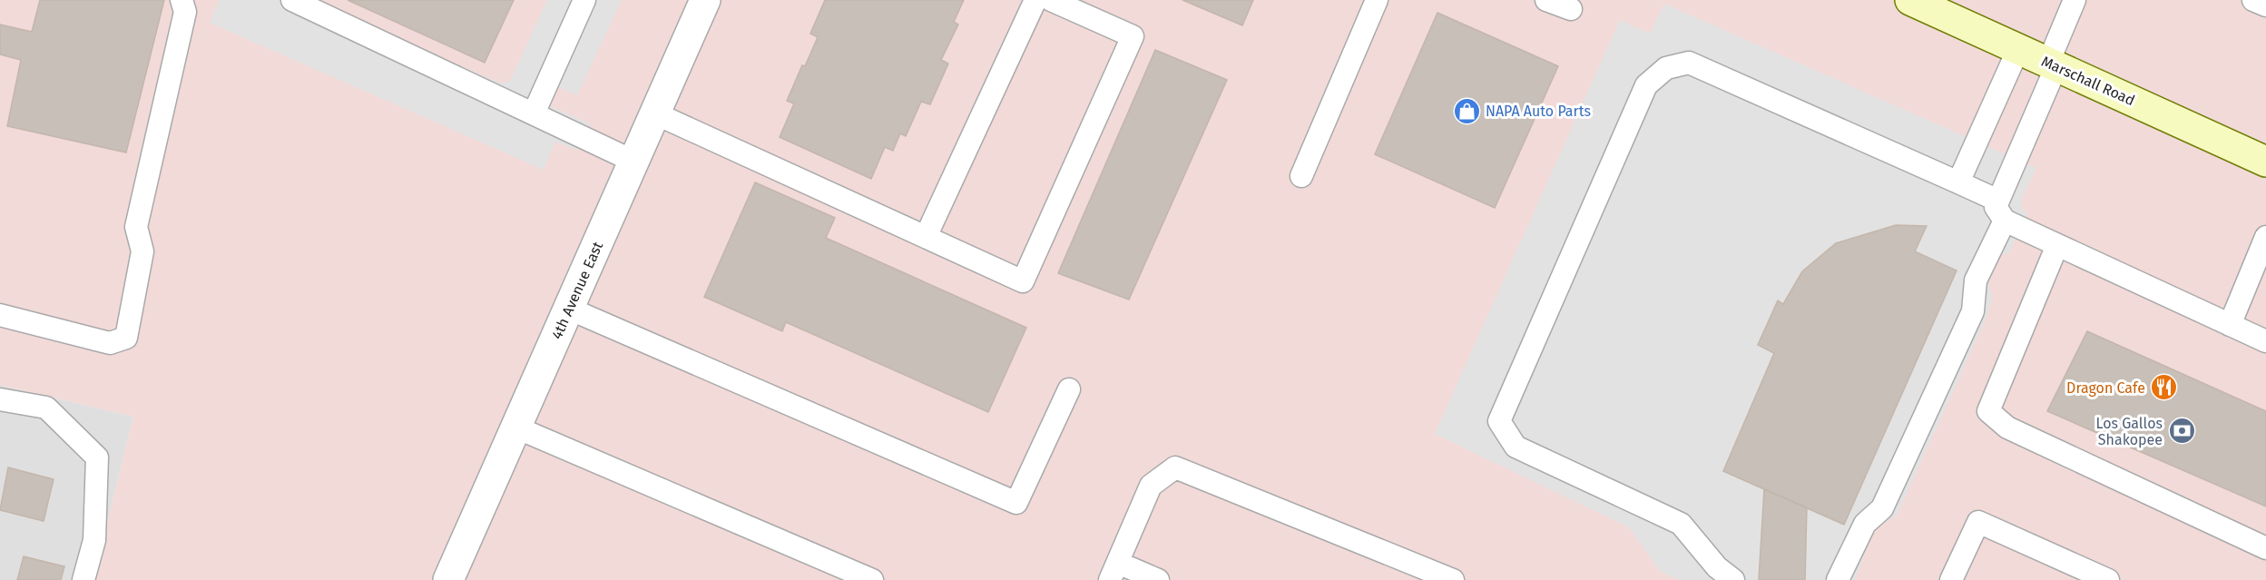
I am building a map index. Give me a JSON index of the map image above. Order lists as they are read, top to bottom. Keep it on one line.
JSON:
{"streets":{"main road":["Marschall Road"],"street":["4th Avenue East"]},"places":{"shop":["NAPA Auto Parts"],"restaurant":["Dragon Cafe"],"bank":["Los Gallos Shakopee"]}}
